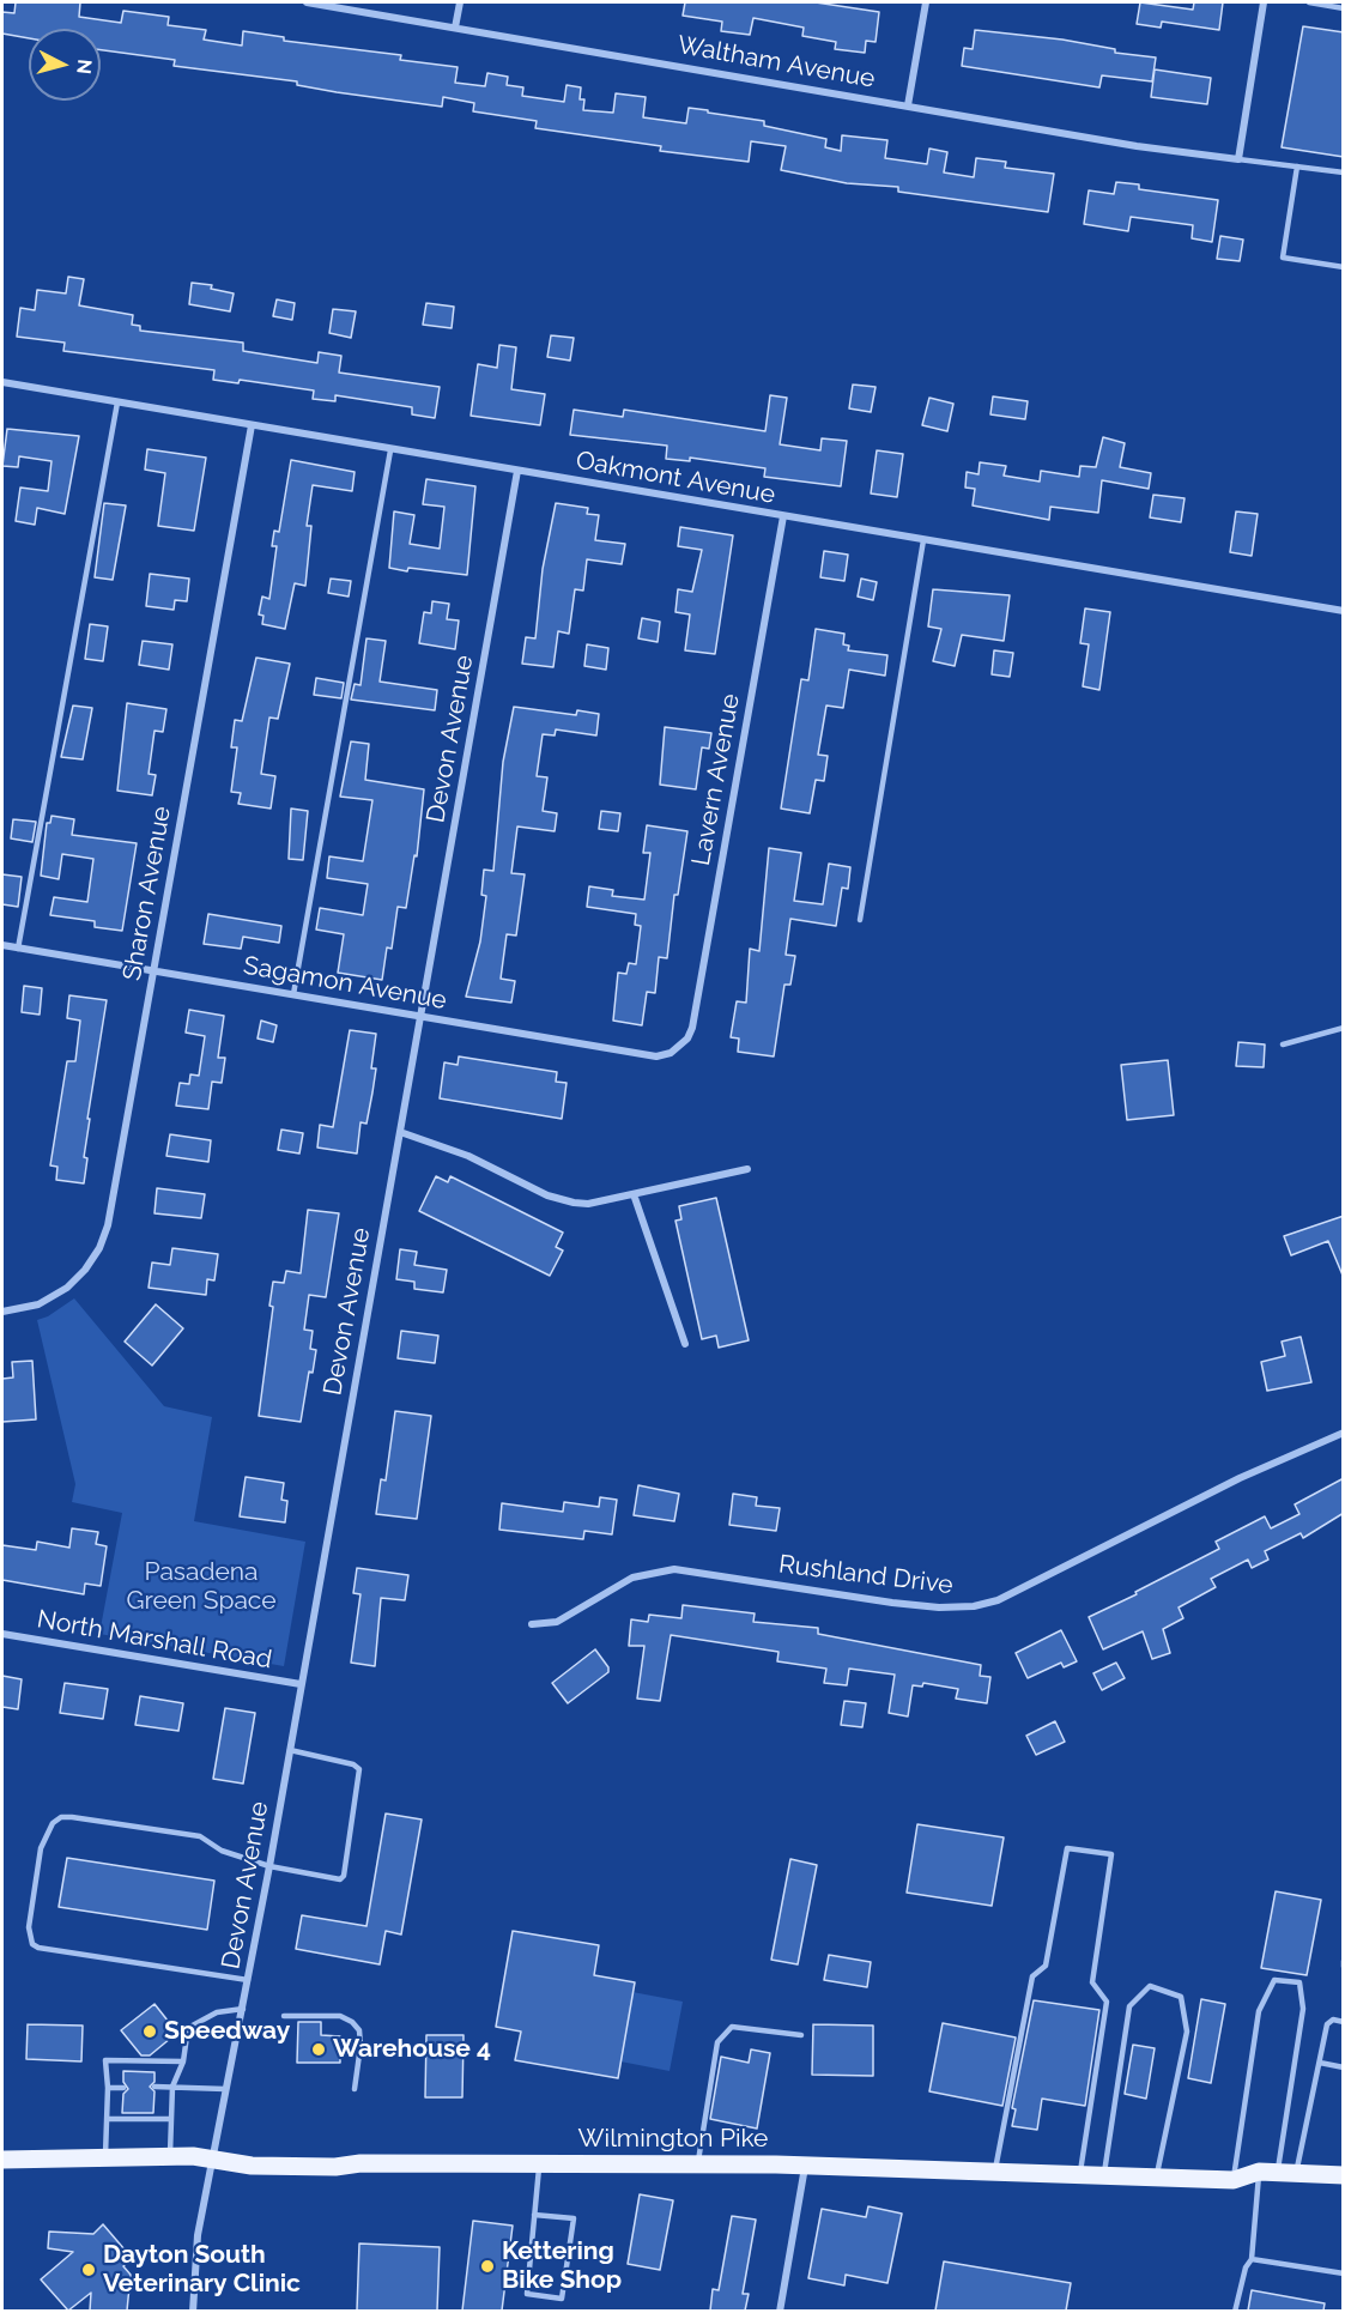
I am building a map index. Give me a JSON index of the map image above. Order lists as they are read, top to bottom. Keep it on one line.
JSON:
{"streets":{"main road":["Wilmington Pike"],"street":["Waltham Avenue","Oakmont Avenue","Devon Avenue","Lavern Avenue","Sharon Avenue","Sagamon Avenue","Rushland Drive","North Marshall Road"]},"crossings":[["Oakmont Avenue","Devon Avenue"],["Oakmont Avenue","Lavern Avenue"],["Oakmont Avenue","Sharon Avenue"],["Devon Avenue","Sagamon Avenue"],["Devon Avenue","North Marshall Road"],["Devon Avenue","Wilmington Pike"],["Lavern Avenue","Sagamon Avenue"],["Sharon Avenue","Sagamon Avenue"]],"parks":["Pasadena Green Space"],"places":["Speedway","Warehouse 4","Kettering Bike Shop","Dayton South Veterinary Clinic"],"north":"right"}
